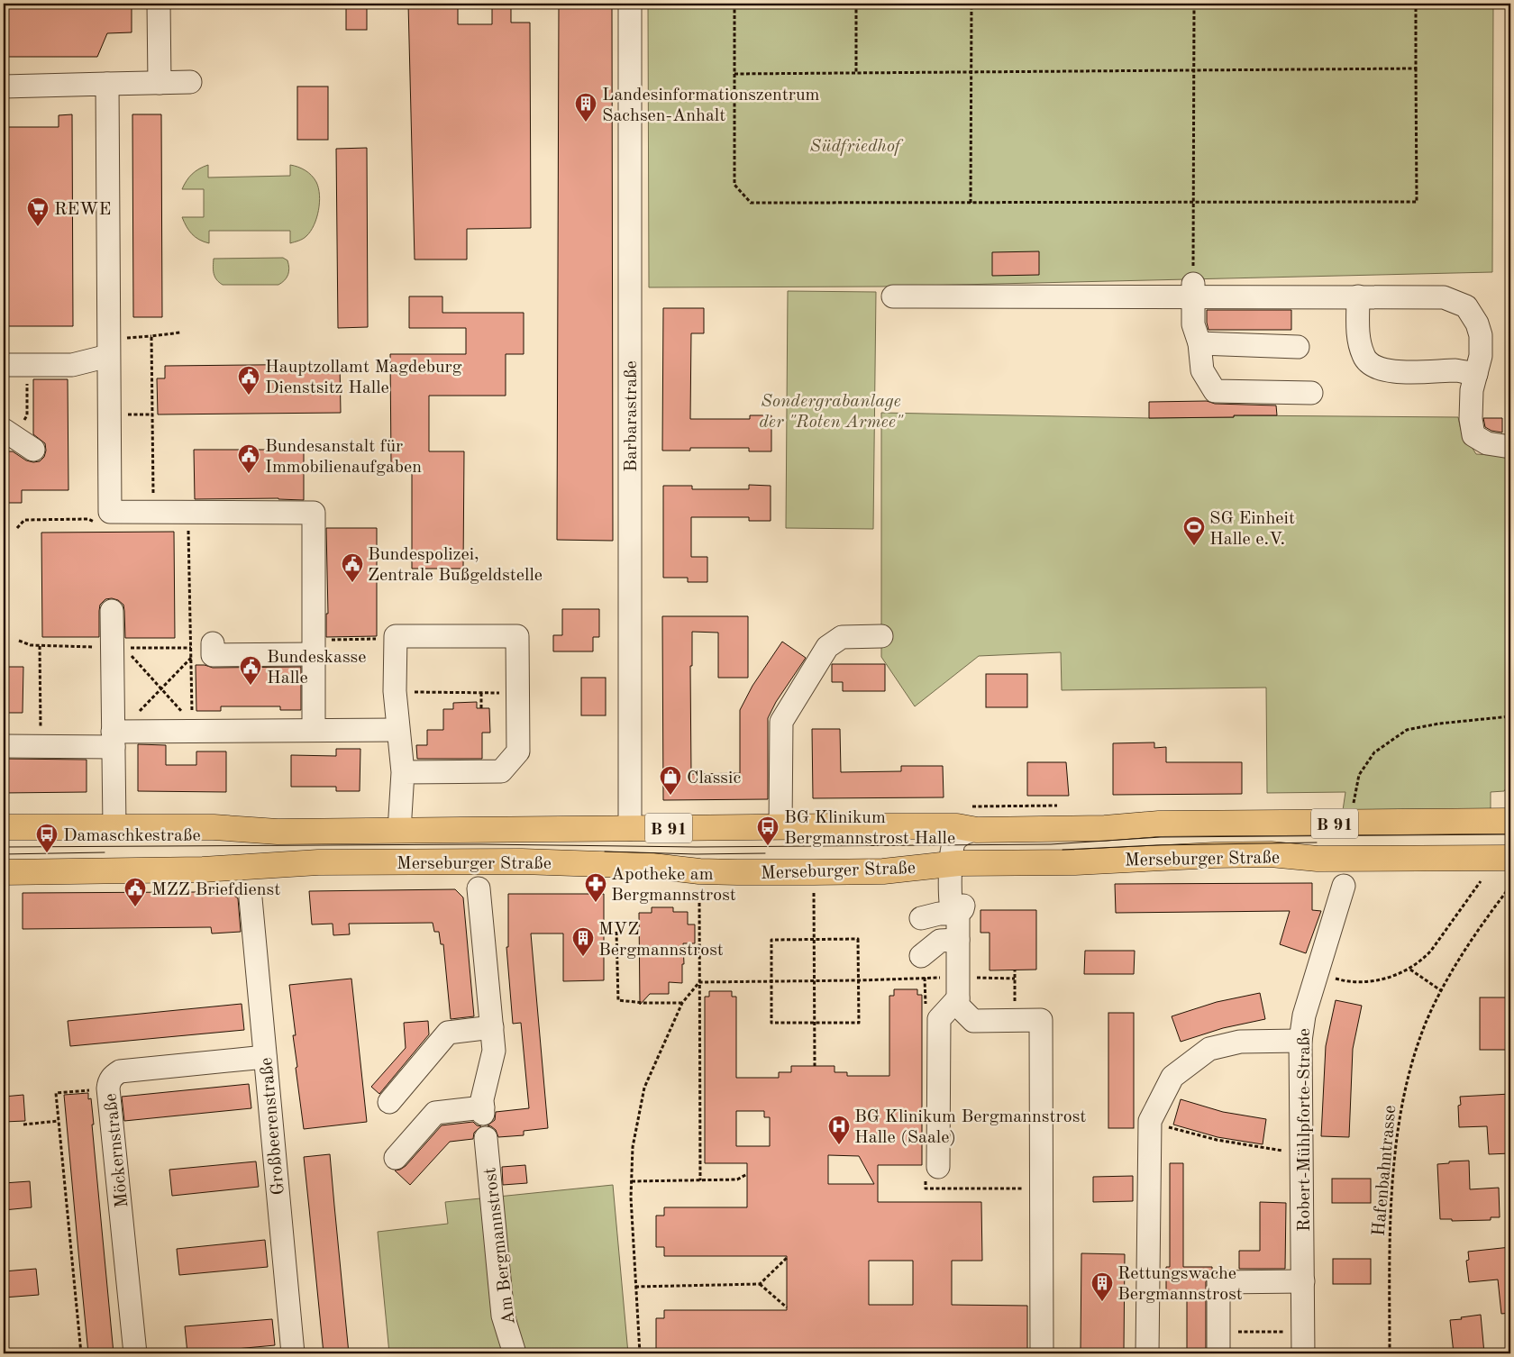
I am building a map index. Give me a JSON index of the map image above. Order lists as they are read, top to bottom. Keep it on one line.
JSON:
{"streets":{"main road":["B 91","Merseburger Straße"],"street":["Barbarastraße","Großbeerenstraße","Robert-Mühlpforte-Straße","Möckernstraße","Am Bergmannstrost"],"path":["Hafenbahntrasse"]},"crossings":[["Barbarastraße","Merseburger Straße"],["Großbeerenstraße","Möckernstraße"]],"parks":["Südfriedhof","Sondergrabanlage der \"Roten Armee\""],"places":{"building":["Landesinformationszentrum Sachsen-Anhalt","MVZ Bergmannstrost","Rettungswache Bergmannstrost"],"supermarket":["REWE"],"public building":["Hauptzollamt Magdeburg Dienstsitz Halle","Bundesanstalt für Immobilienaufgaben","Bundespolizei, Zentrale Bußgeldstelle","Bundeskasse Halle","MZZ Briefdienst"],"sports":["SG Einheit Halle e.V."],"shop":["Classic"],"bus stop":["BG Klinikum Bergmannstrost Halle","Damaschkestraße"],"pharmacy":["Apotheke am Bergmannstrost"],"hospital":["BG Klinikum Bergmannstrost Halle (Saale)"]}}
